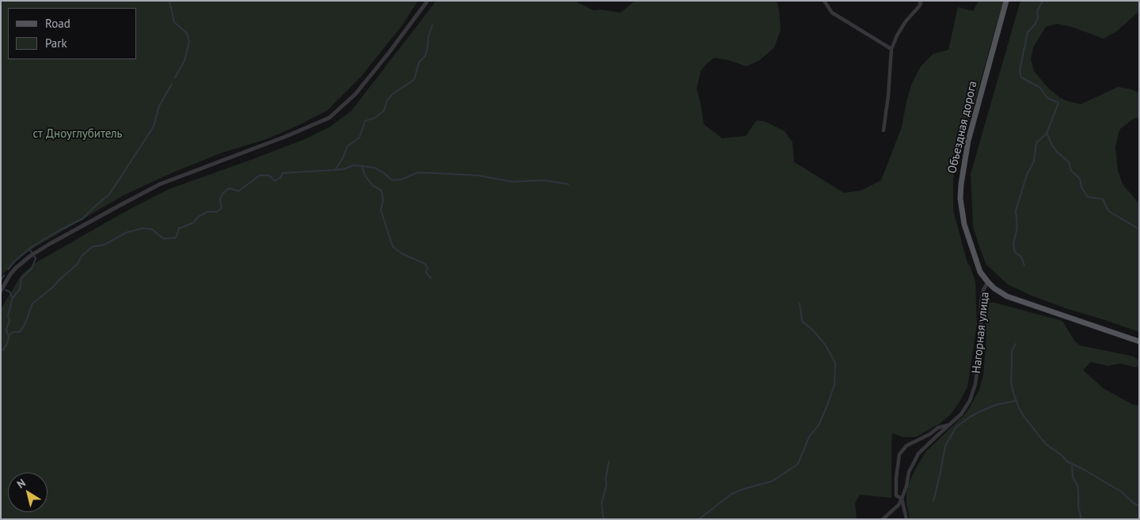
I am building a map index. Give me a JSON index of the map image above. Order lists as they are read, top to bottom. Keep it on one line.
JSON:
{"streets":{"main road":["Объездная дорога"],"street":["Нагорная улица"]},"crossings":[["Объездная дорога","Нагорная улица"]],"parks":["ст Дноуглубитель"],"legend":["Road","Park"],"north":"top left"}
